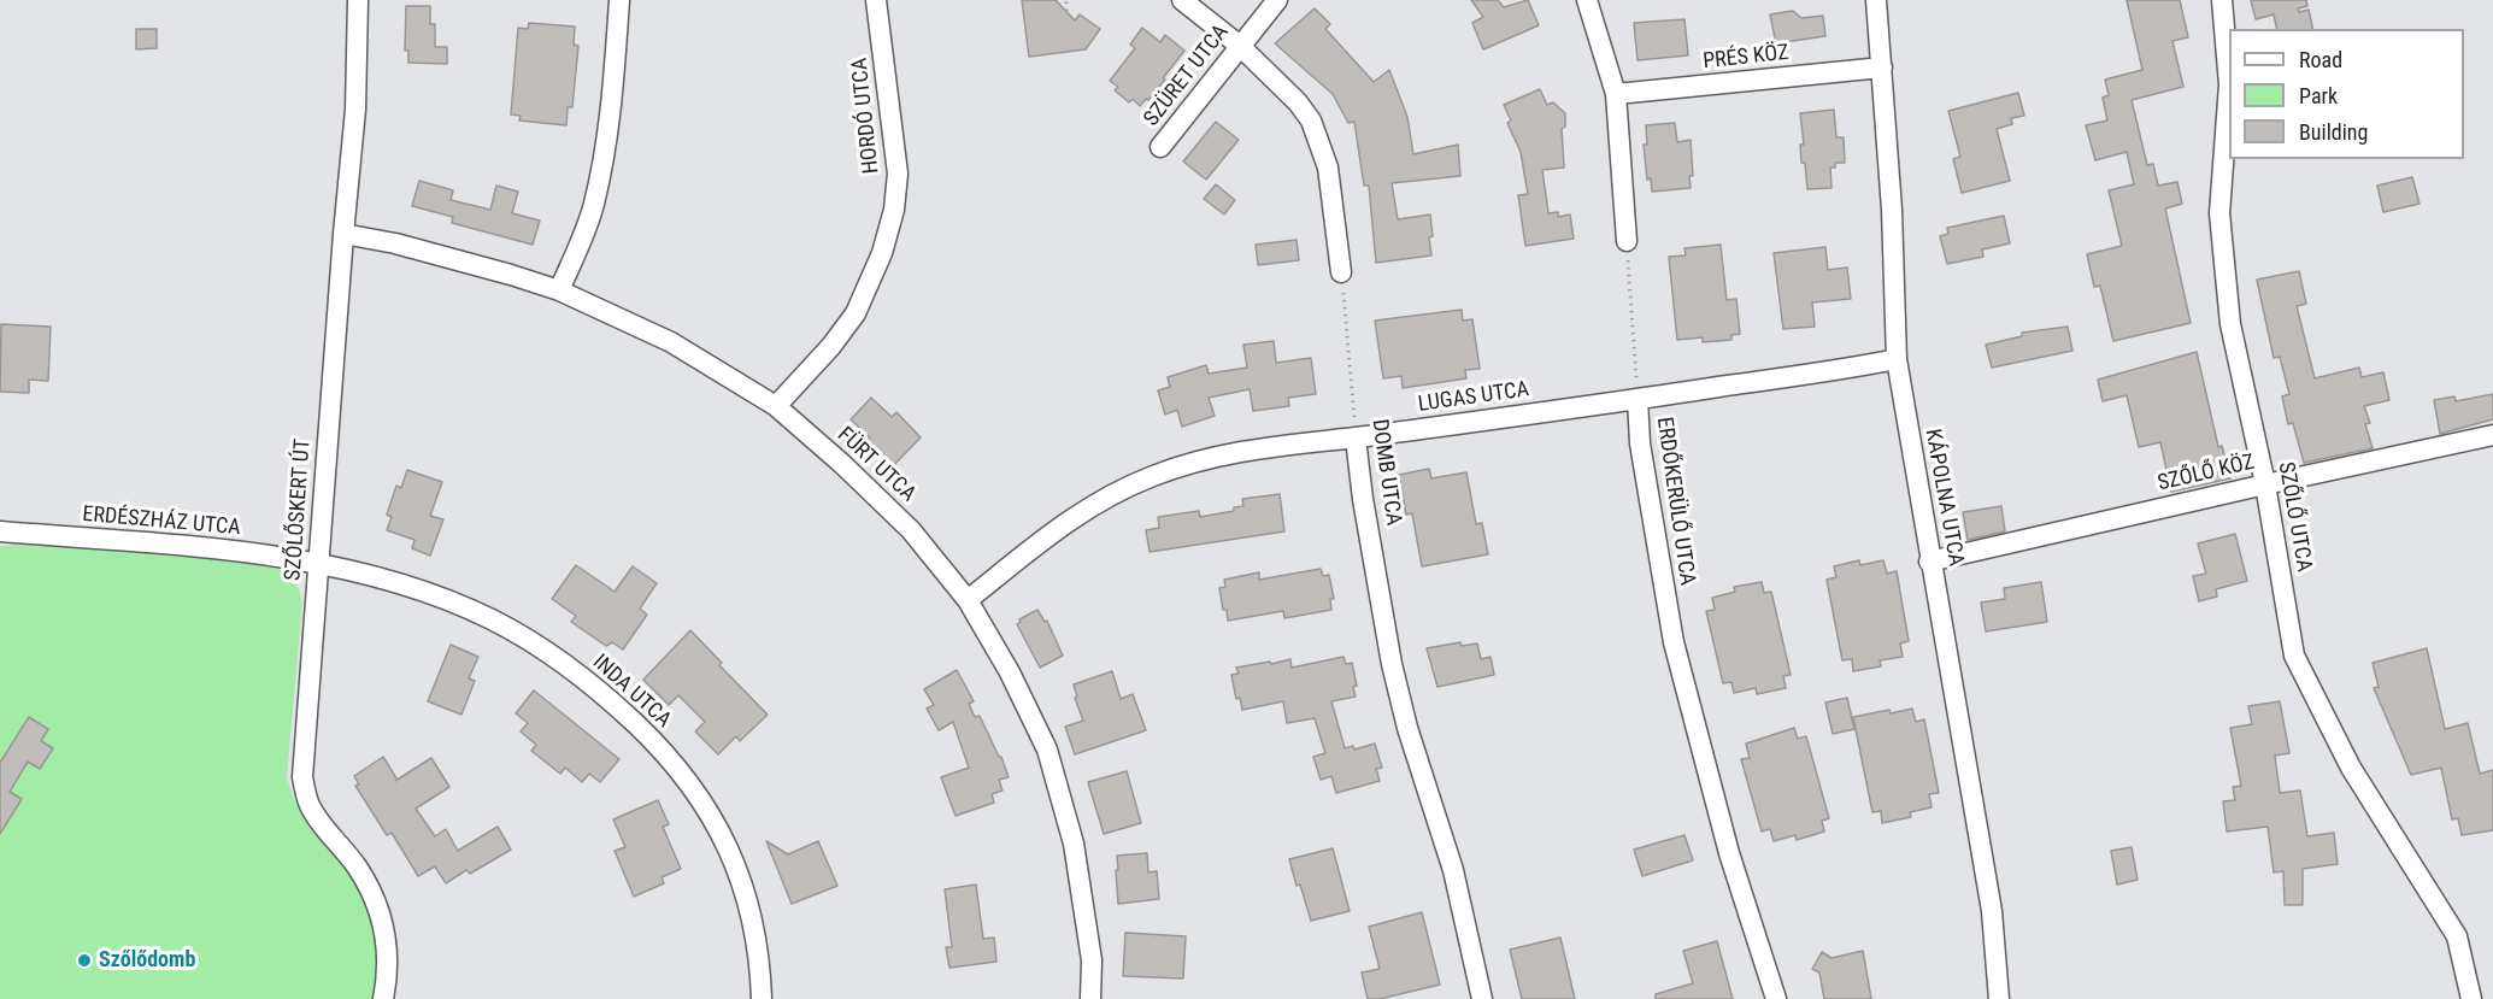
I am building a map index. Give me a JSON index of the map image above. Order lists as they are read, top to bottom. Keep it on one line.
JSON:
{"streets":{"street":["PRÉS KÖZ","SZÜRET UTCA","HORDÓ UTCA","LUGAS UTCA","FÜRT UTCA","DOMB UTCA","SZŐLŐ KÖZ","KÁPOLNA UTCA","ERDŐKERÜLŐ UTCA","SZŐLŐSKERT ÚT","SZŐLŐ UTCA","ERDÉSZHÁZ UTCA","INDA UTCA"]},"crossings":[["PRÉS KÖZ","KÁPOLNA UTCA"],["HORDÓ UTCA","FÜRT UTCA"],["LUGAS UTCA","FÜRT UTCA"],["LUGAS UTCA","DOMB UTCA"],["LUGAS UTCA","KÁPOLNA UTCA"],["LUGAS UTCA","ERDŐKERÜLŐ UTCA"],["FÜRT UTCA","SZŐLŐSKERT ÚT"],["SZŐLŐ KÖZ","KÁPOLNA UTCA"],["SZŐLŐ KÖZ","SZŐLŐ UTCA"],["SZŐLŐSKERT ÚT","ERDÉSZHÁZ UTCA"],["SZŐLŐSKERT ÚT","INDA UTCA"],["ERDÉSZHÁZ UTCA","INDA UTCA"]],"places":["Szőlődomb"],"legend":["Road","Park","Building"]}
